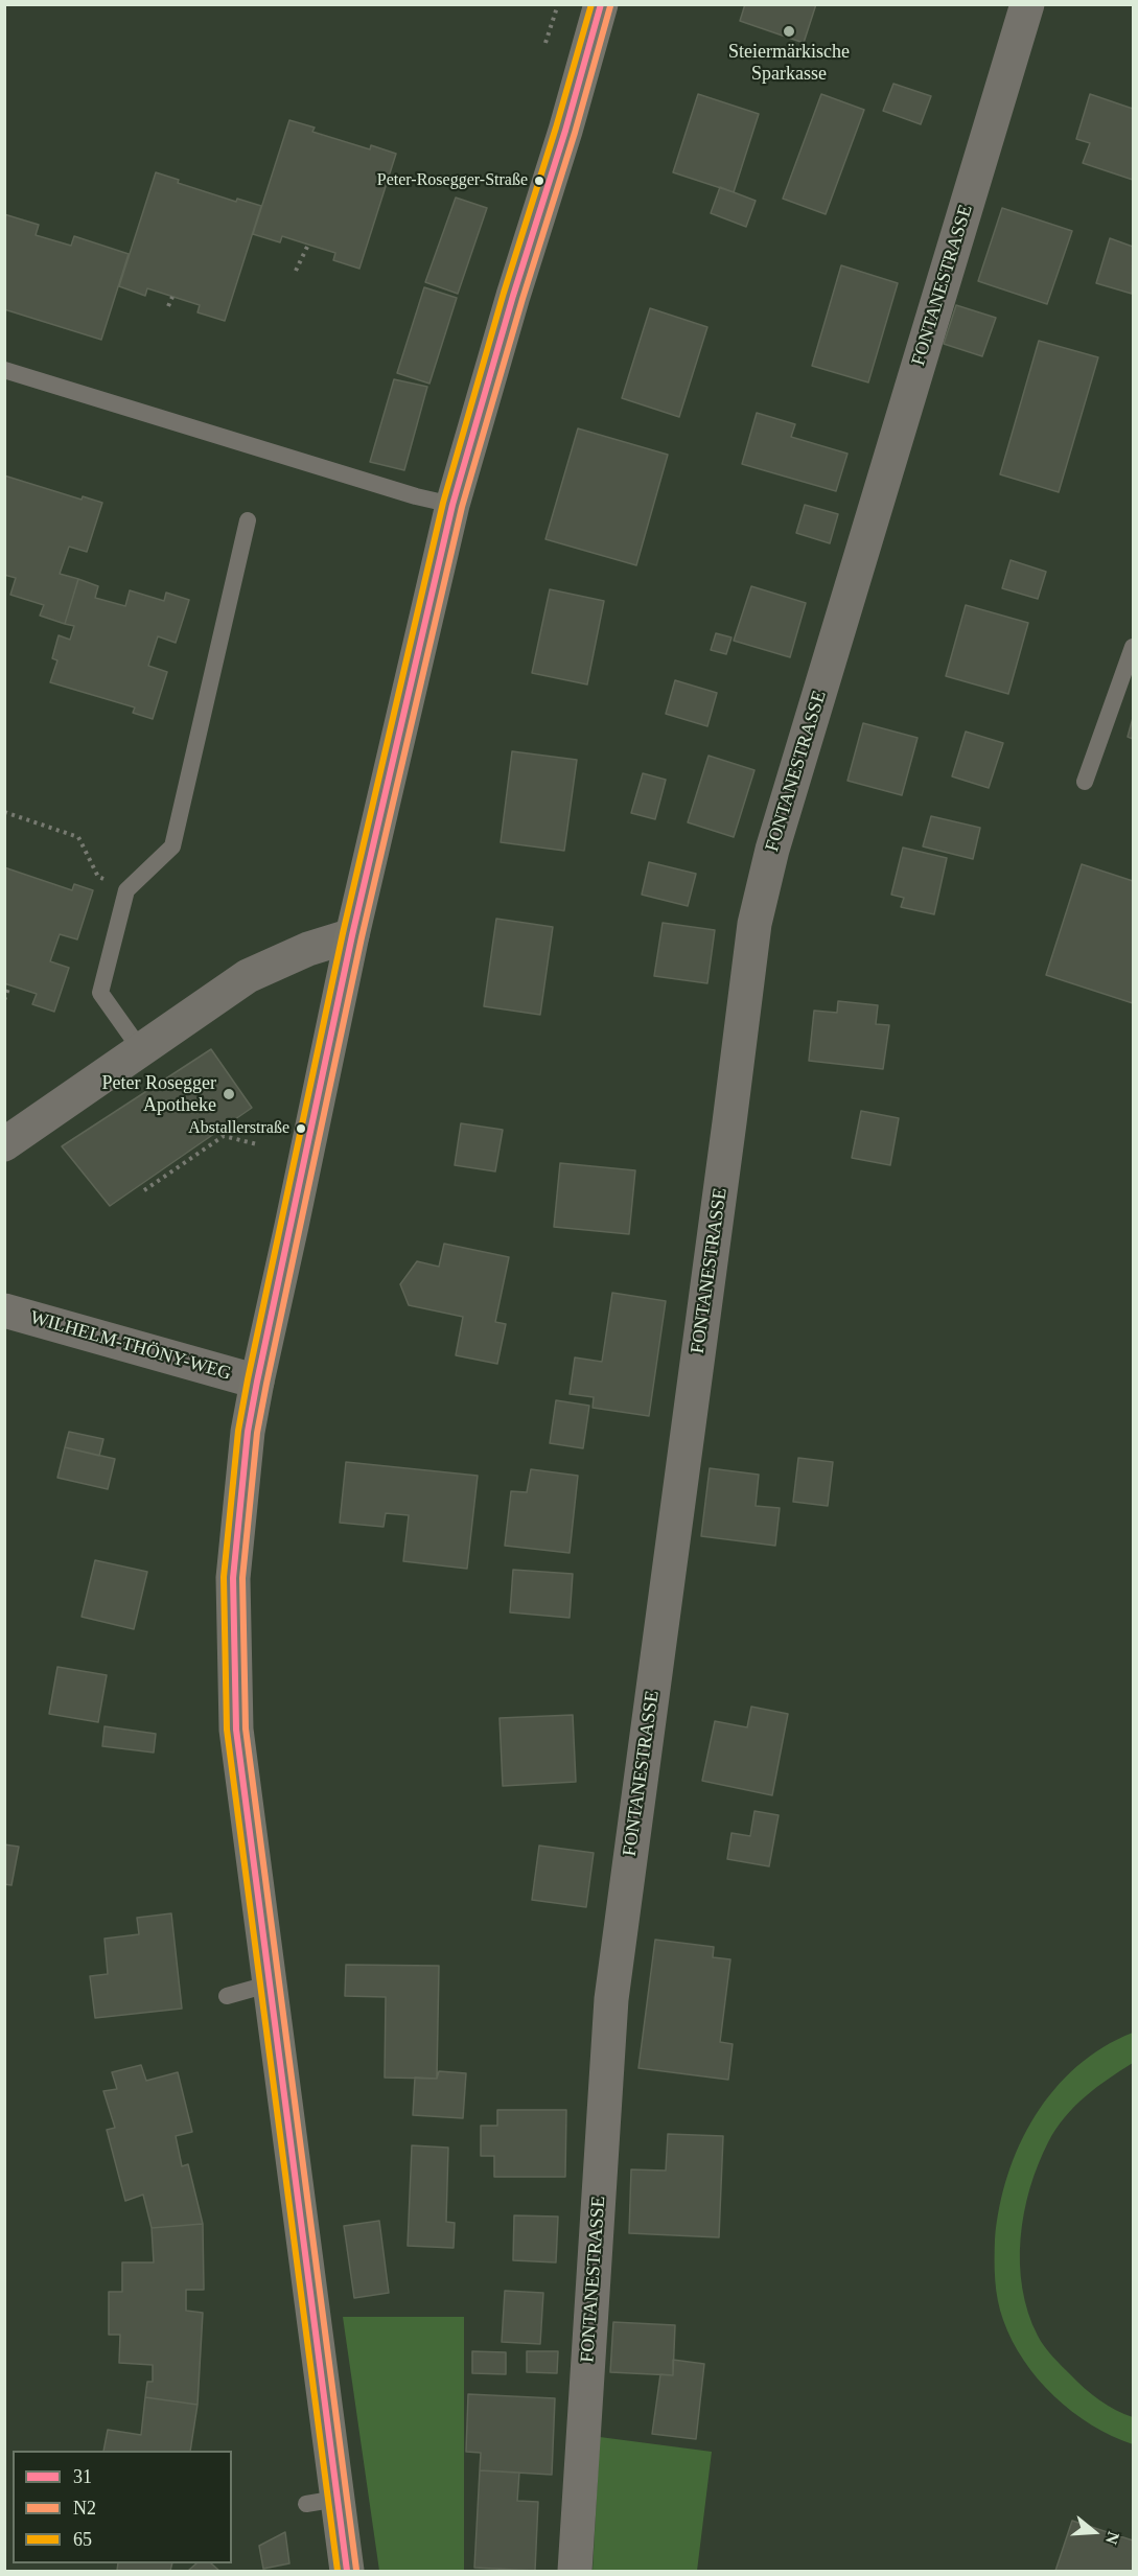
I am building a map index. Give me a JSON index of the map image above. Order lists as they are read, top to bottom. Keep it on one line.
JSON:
{"streets":{"street":["FONTANESTRASSE","WILHELM-THÖNY-WEG"]},"places":["Steiermärkische Sparkasse","Peter-Rosegger-Straße","Peter Rosegger Apotheke","Abstallerstraße"],"lines":["transit line 31","transit line 65","transit line N2"],"legend":["31","N2","65"],"north":"right"}
